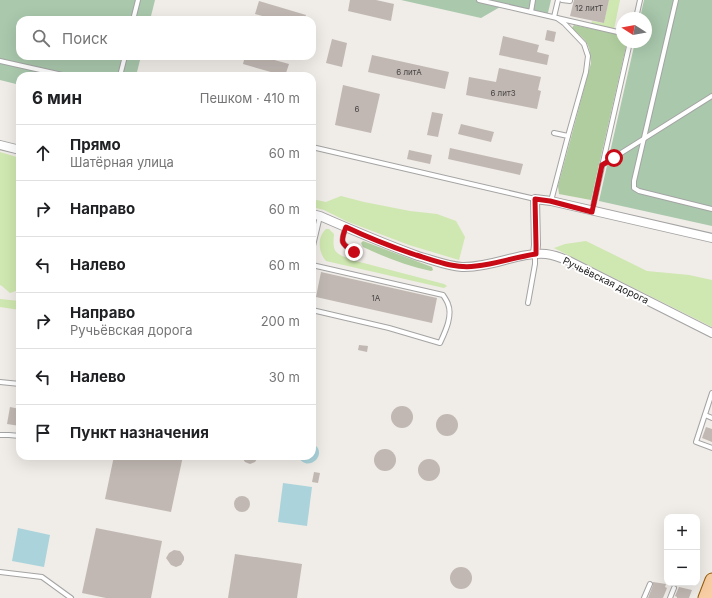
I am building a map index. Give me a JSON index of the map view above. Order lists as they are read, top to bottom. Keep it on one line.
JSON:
{"streets":{"street":["Ручьёвская дорога"]},"house_numbers":["12 литТ","6 литА","6 литЗ","6","1А"],"north":"left","page":{"search":"Поиск","heading":["6 мин","Пешком · 410 m"],"list":[["Прямо","Шатёрная улица","60 m"],["Направо","60 m"],["Налево","60 m"],["Направо","Ручьёвская дорога","200 m"],["Налево","30 m"],"Пункт назначения"],"map_buttons":["+","−"]}}
